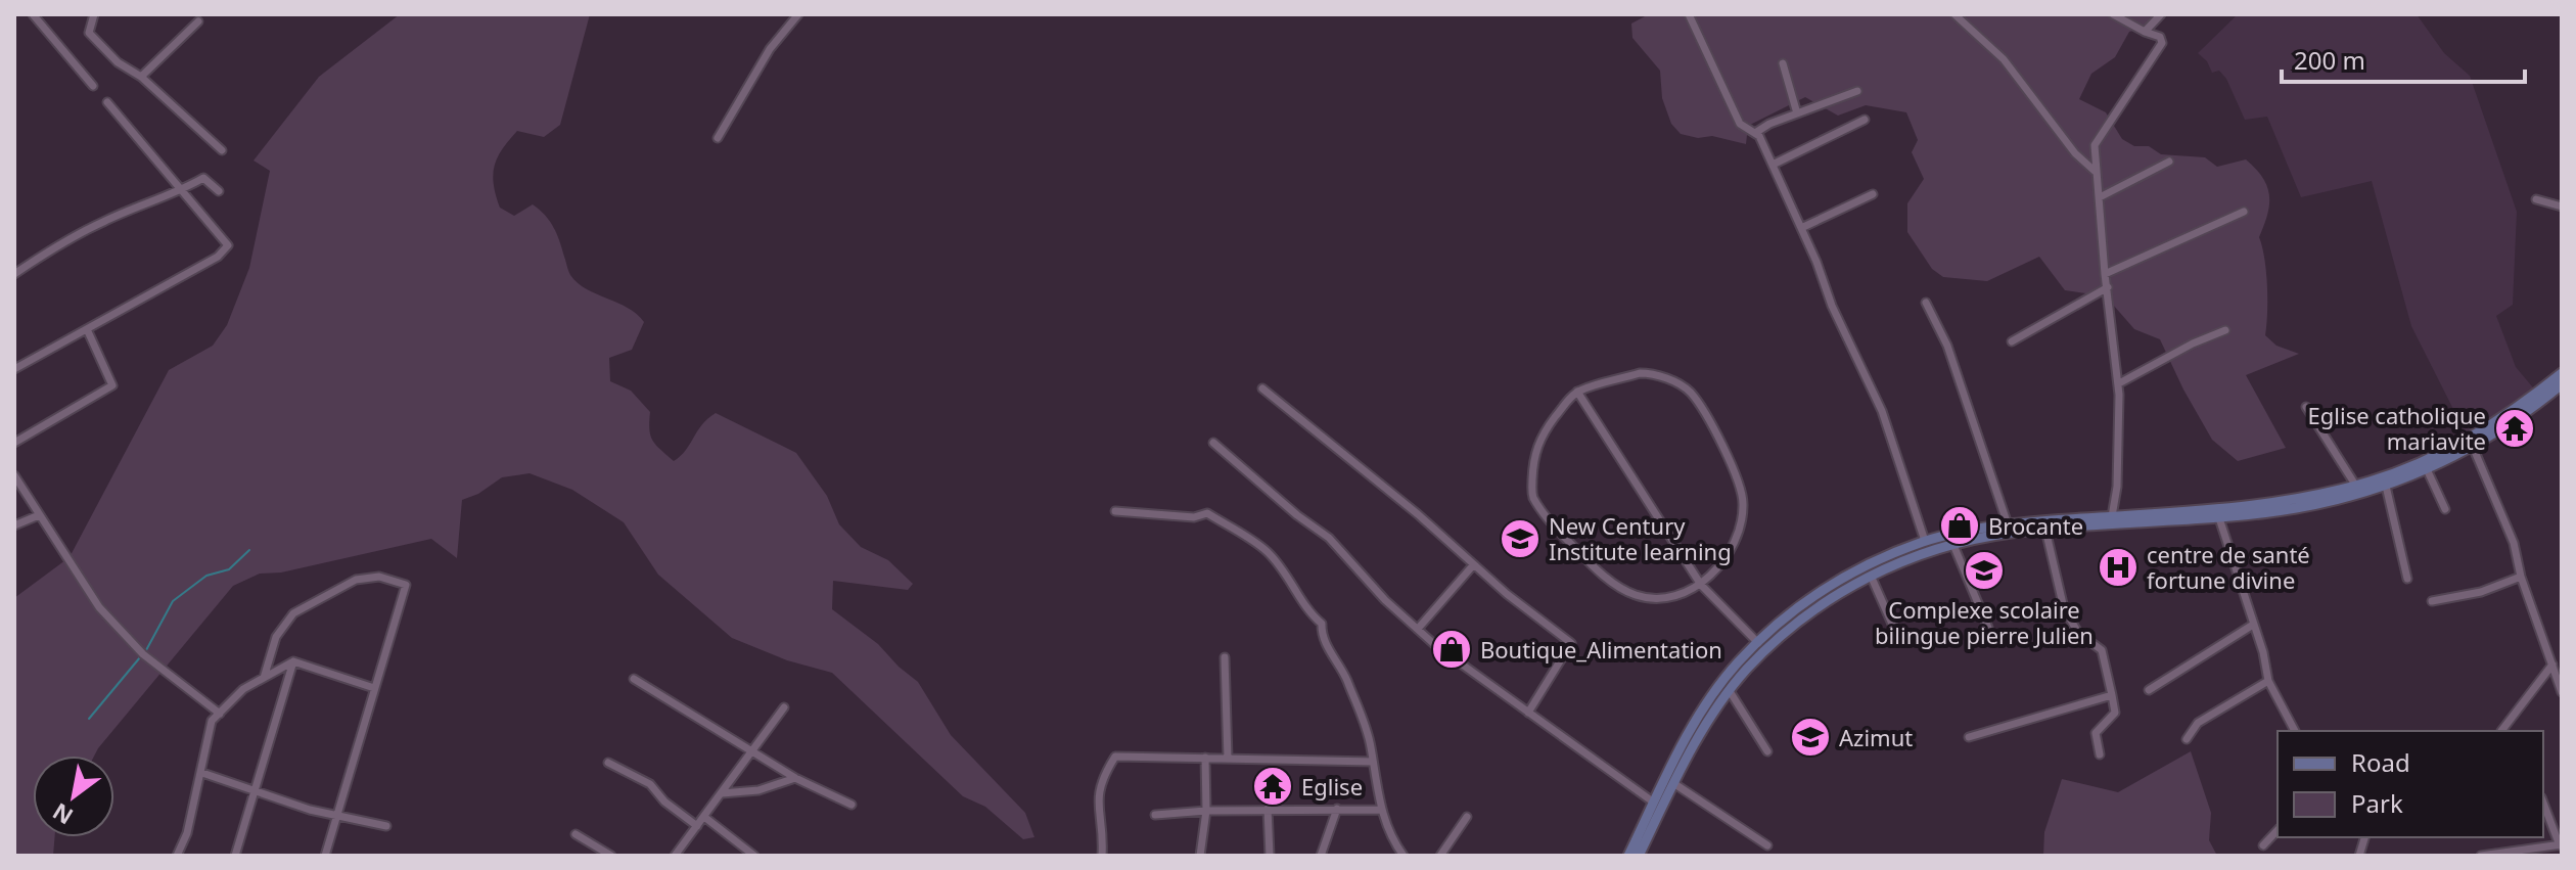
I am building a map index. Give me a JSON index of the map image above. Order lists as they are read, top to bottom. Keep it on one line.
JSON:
{"places":{"temple":["Eglise catholique mariavite","Eglise"],"shop":["Brocante","Boutique_Alimentation"],"school or university":["New Century Institute learning","Complexe scolaire bilingue pierre Julien","Azimut"],"hospital":["centre de santé fortune divine"]},"legend":["Road","Park"],"scale_bar":"200 m","north":"bottom left"}
